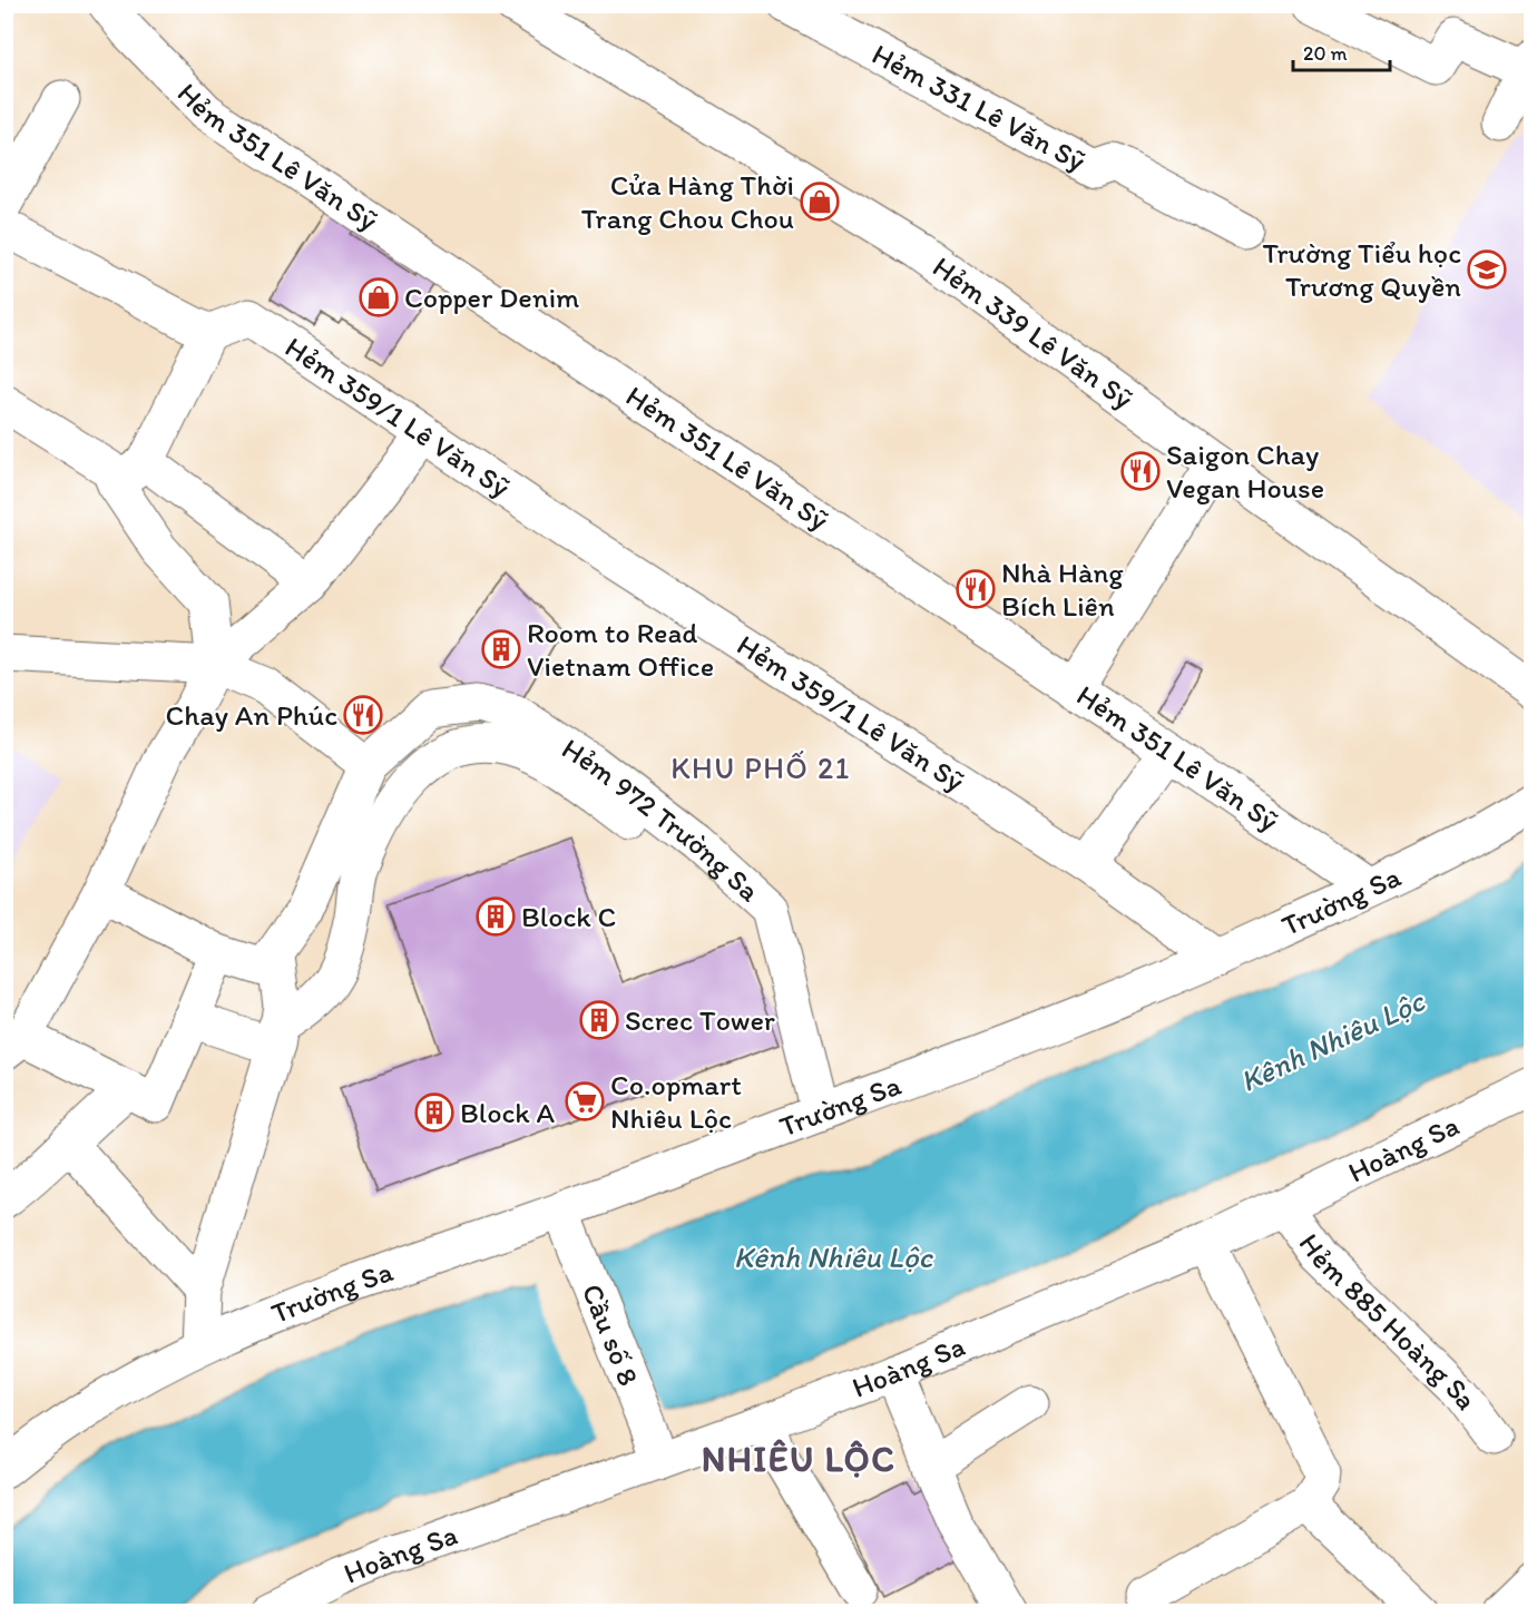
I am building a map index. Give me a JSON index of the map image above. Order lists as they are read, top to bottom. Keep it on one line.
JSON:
{"streets":{"street":["Hẻm 331 Lê Văn Sỹ","Hẻm 351 Lê Văn Sỹ","Hẻm 339 Lê Văn Sỹ","Hẻm 359/1 Lê Văn Sỹ","Hẻm 972 Trường Sa","Trường Sa","Hoàng Sa","Hẻm 885 Hoàng Sa","Cầu số 8"]},"crossings":[["Hẻm 351 Lê Văn Sỹ","Trường Sa"],["Hẻm 359/1 Lê Văn Sỹ","Trường Sa"],["Hẻm 972 Trường Sa","Trường Sa"],["Trường Sa","Cầu số 8"],["Hoàng Sa","Hẻm 885 Hoàng Sa"],["Hoàng Sa","Cầu số 8"]],"districts":["KHU PHỐ 21","NHIÊU LỘC"],"water":["Kênh Nhiêu Lộc"],"places":{"shop":["Cửa Hàng Thời Trang Chou Chou","Copper Denim"],"school or university":["Trường Tiểu học Trương Quyền"],"restaurant":["Saigon Chay Vegan House","Nhà Hàng Bích Liên","Chay An Phúc"],"building":["Room to Read Vietnam Office","Block C","Screc Tower","Block A"],"supermarket":["Co.opmart Nhiêu Lộc"]},"scale_bar":"20 m"}
